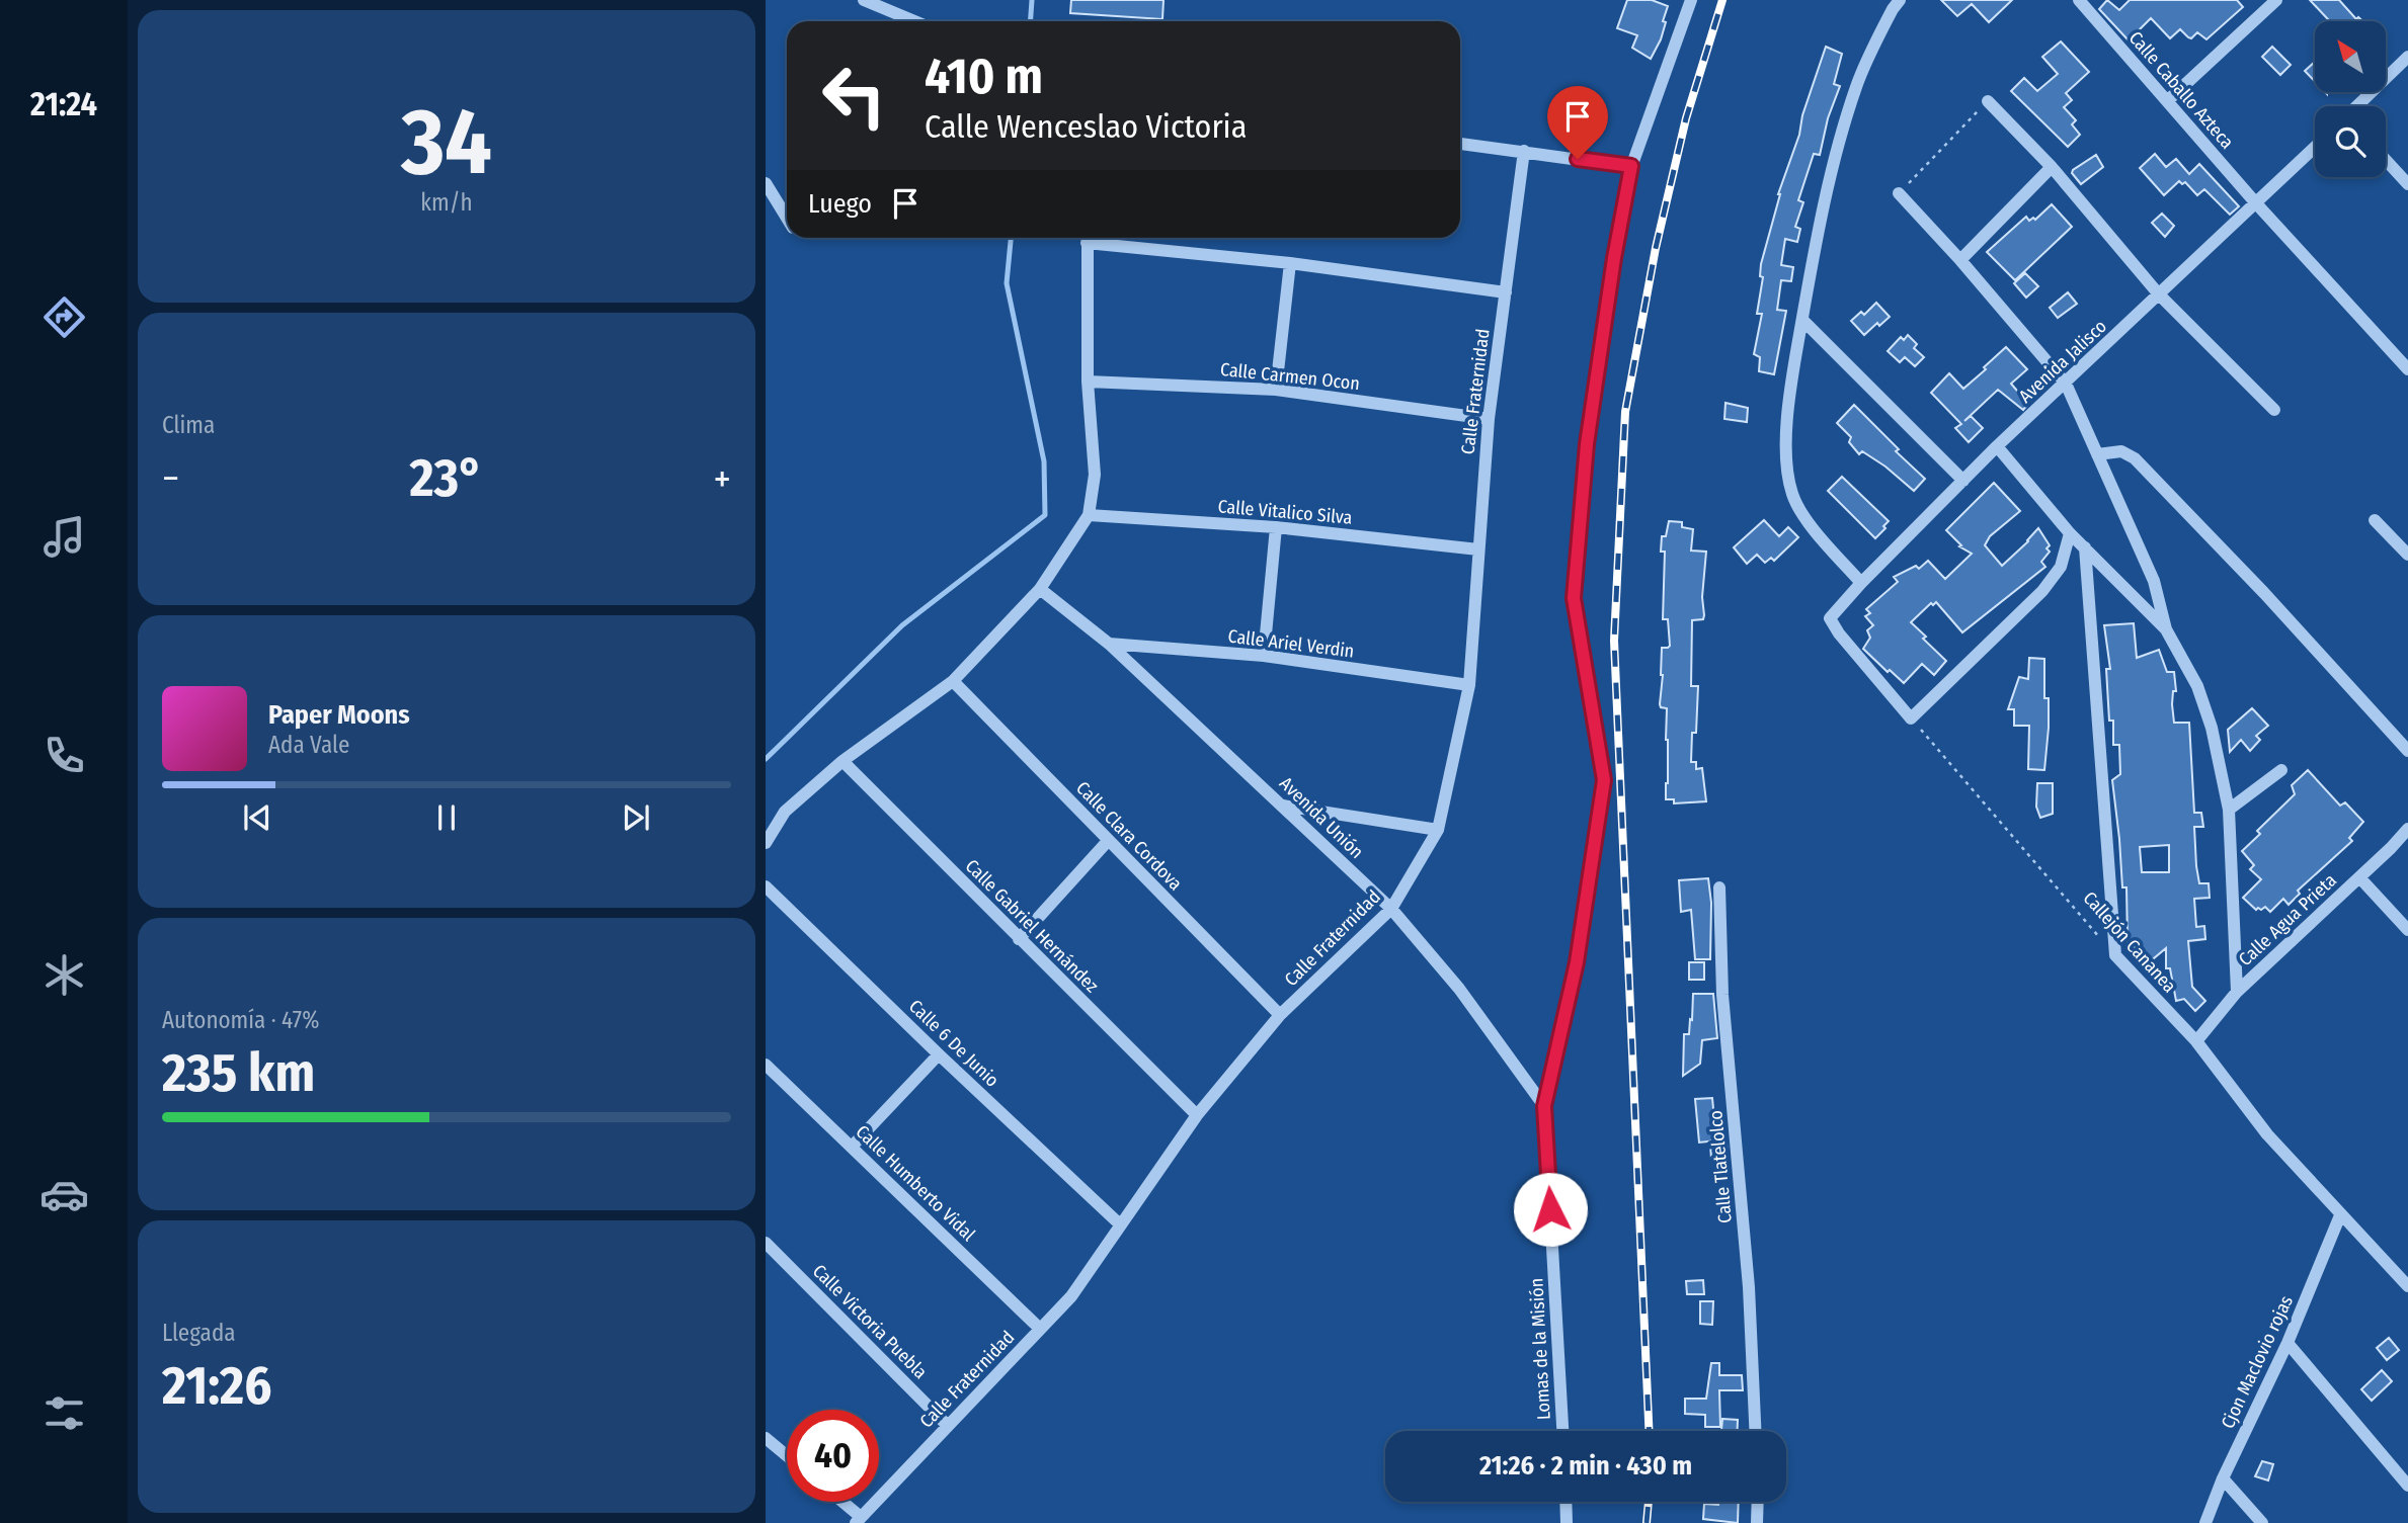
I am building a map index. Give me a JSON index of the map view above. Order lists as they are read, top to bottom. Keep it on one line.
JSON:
{"streets":{"street":["Calle Caballo Azteca","Avenida Jalisco","Calle Carmen Ocon","Calle Fraternidad","Calle Vitalico Silva","Calle Ariel Verdin","Avenida Unión","Calle Clara Cordova","Calle Agua Prieta","Calle Gabriel Hernández","Callejón Cananea","Calle 6 De Junio","Calle Tlatelolco","Calle Humberto Vidal","Calle Victoria Puebla","Lomas de la Misión","Cjon Maclovio rojas"]},"crossings":[["Calle Caballo Azteca","Avenida Jalisco"],["Avenida Jalisco","Callejón Cananea"],["Calle Carmen Ocon","Calle Fraternidad"],["Calle Fraternidad","Calle Vitalico Silva"],["Calle Fraternidad","Calle Ariel Verdin"],["Calle Fraternidad","Avenida Unión"],["Calle Fraternidad","Calle Clara Cordova"],["Calle Fraternidad","Calle Gabriel Hernández"],["Calle Fraternidad","Calle 6 De Junio"],["Calle Fraternidad","Calle Humberto Vidal"],["Calle Fraternidad","Calle Victoria Puebla"],["Calle Ariel Verdin","Avenida Unión"],["Avenida Unión","Lomas de la Misión"],["Calle Agua Prieta","Callejón Cananea"],["Callejón Cananea","Cjon Maclovio rojas"]],"north":"top left","page":{"tabs":"21:24","tile":[["34","km/h"],"Clima",["Autonomía · 47%","235 km"],["Llegada","21:26"]],"turn":["410 m","Calle Wenceslao Victoria"],"then":"Luego","heat":["−","23°","+"],"song":["Paper Moons","Ada Vale"],"limit":"40","trip":"21:26 · 2 min · 430 m"}}
